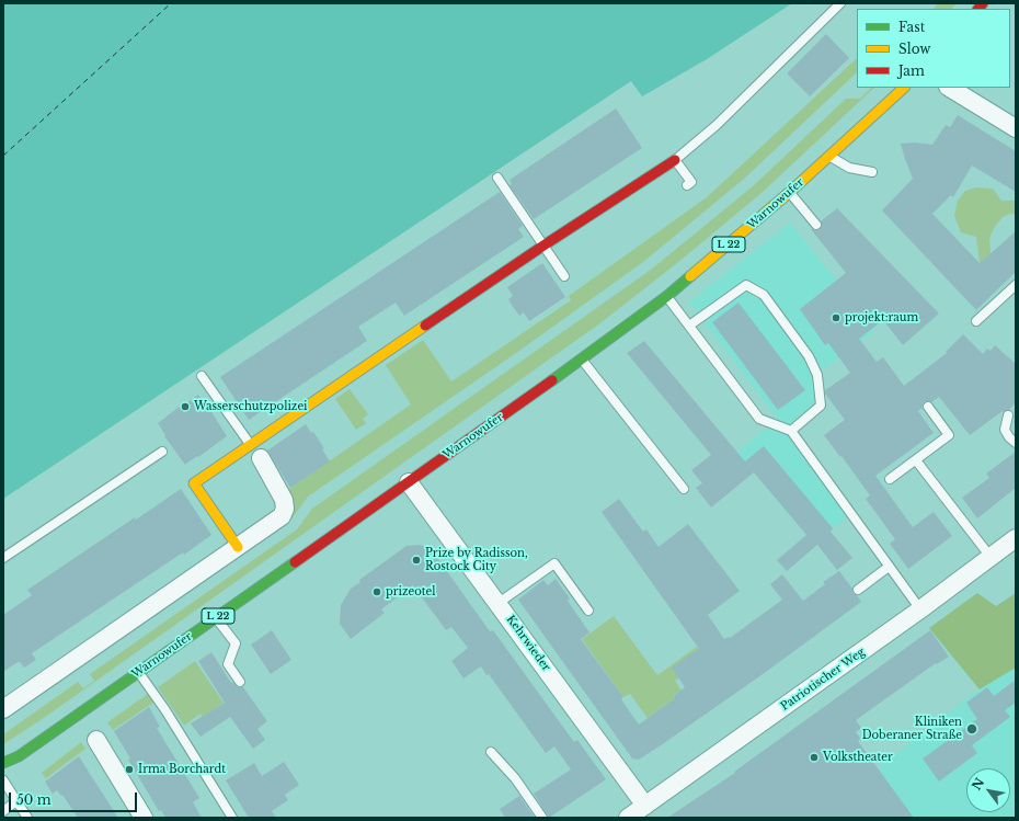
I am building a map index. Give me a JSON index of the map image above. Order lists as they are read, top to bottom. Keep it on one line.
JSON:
{"streets":{"main road":["Warnowufer","L 22"],"street":["Kehrwieder","Patriotischer Weg"]},"crossings":[["Warnowufer","Kehrwieder"],["Kehrwieder","Patriotischer Weg"]],"places":["projekt:raum","Wasserschutzpolizei","Prize by Radisson, Rostock City","prizeotel","Kliniken Doberaner Straße","Volkstheater","Irma Borchardt"],"legend":["Fast","Slow","Jam"],"scale_bar":"50 m","north":"top left"}
